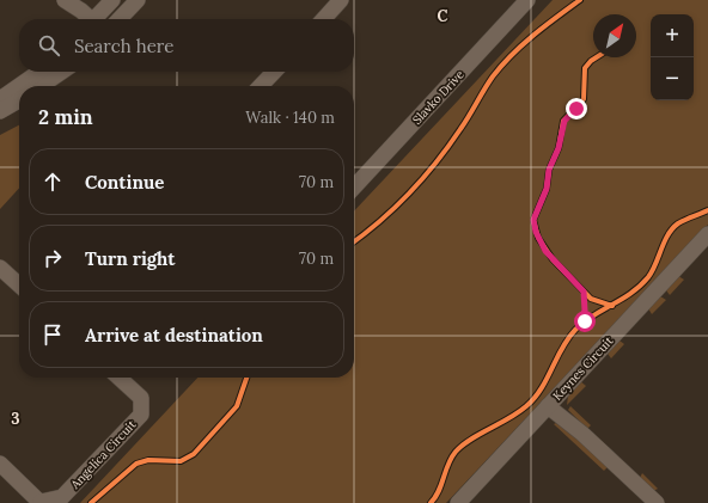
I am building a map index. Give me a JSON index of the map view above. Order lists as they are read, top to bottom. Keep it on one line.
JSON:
{"streets":{"street":["Slavko Drive","Keynes Circuit","Angelica Circuit"]},"north":"top right","page":{"map_buttons":["+","−"],"search":"Search here","heading":["2 min","Walk · 140 m"],"list":[["Continue","70 m"],["Turn right","70 m"],"Arrive at destination"]},"grid":{"columns":["C"],"rows":["3"]}}
